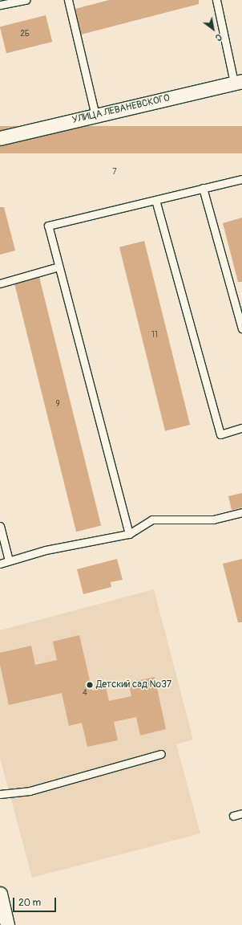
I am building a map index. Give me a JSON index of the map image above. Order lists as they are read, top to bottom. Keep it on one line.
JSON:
{"streets":{"street":["УЛИЦА ЛЕВАНЕВСКОГО"]},"places":["Детский сад №37"],"house_numbers":["2Б","7","11","9","4"],"scale_bar":"20 m","north":"bottom right"}
